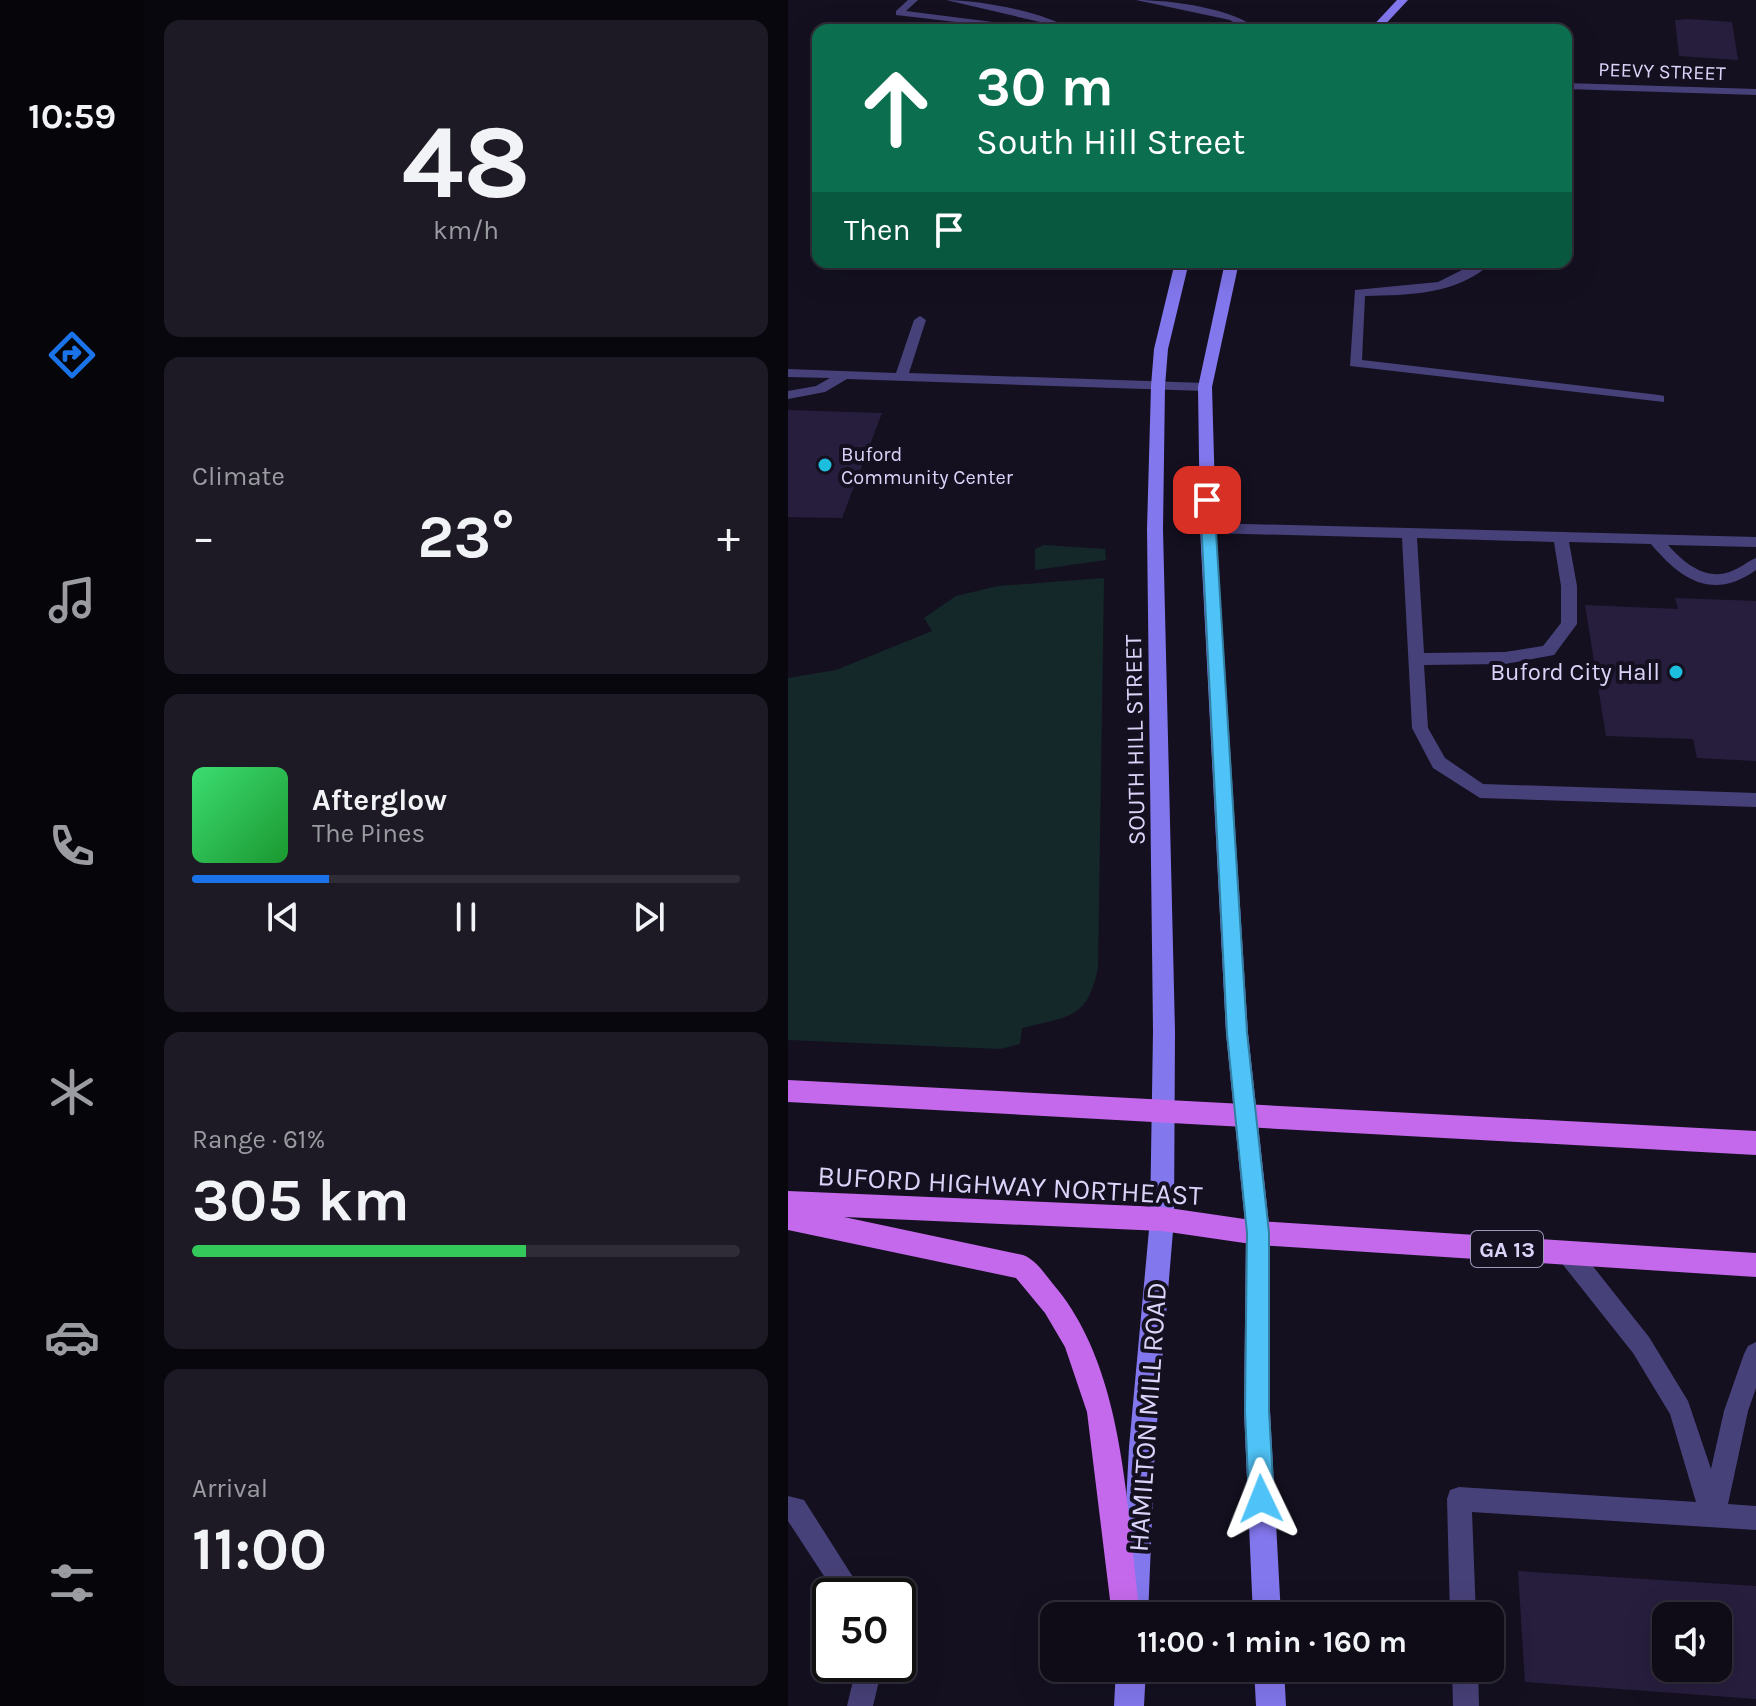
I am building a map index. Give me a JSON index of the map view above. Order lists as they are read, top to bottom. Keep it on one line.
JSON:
{"streets":{"main road":["BUFORD HIGHWAY NORTHEAST","GA 13"],"street":["PEEVY STREET","SOUTH HILL STREET","HAMILTON MILL ROAD"]},"crossings":[["SOUTH HILL STREET","BUFORD HIGHWAY NORTHEAST"],["SOUTH HILL STREET","HAMILTON MILL ROAD"],["BUFORD HIGHWAY NORTHEAST","HAMILTON MILL ROAD"]],"places":["Buford Community Center","Buford City Hall"],"page":{"tabs":"10:59","tile":[["48","km/h"],"Climate",["Range · 61%","305 km"],["Arrival","11:00"]],"turn":["30 m","South Hill Street"],"then":"Then","heat":["−","23°","+"],"song":["Afterglow","The Pines"],"limit":"50","trip":"11:00 · 1 min · 160 m"}}
